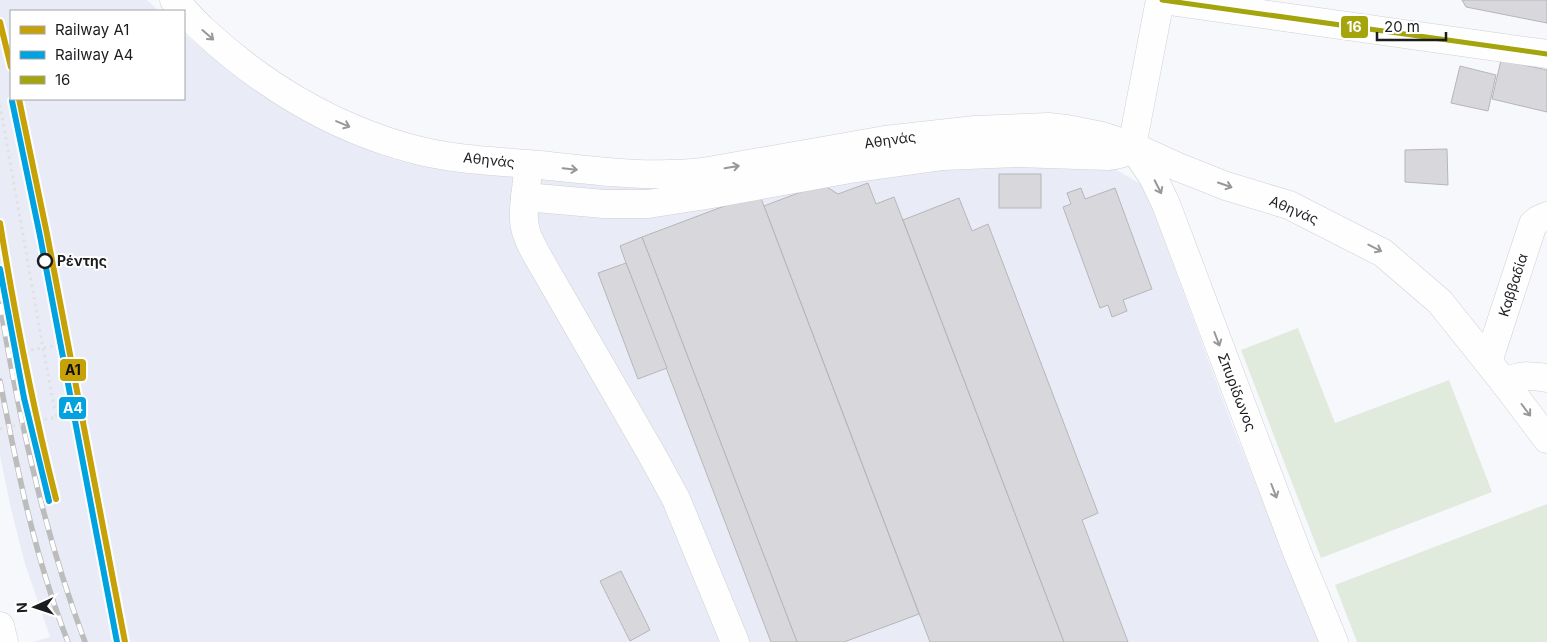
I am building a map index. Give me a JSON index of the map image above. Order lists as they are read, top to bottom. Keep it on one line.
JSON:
{"streets":{"street":["Αθηνάς","Καββαδία","Σπυρίδωνος"]},"crossings":[["Αθηνάς","Καββαδία"],["Αθηνάς","Σπυρίδωνος"]],"one_way":["Σπυρίδωνος"],"places":["Ρέντης"],"lines":["transit line 16","rail line A1","rail line A4"],"legend":["Railway A1","Railway A4","16"],"scale_bar":"20 m","north":"left"}
